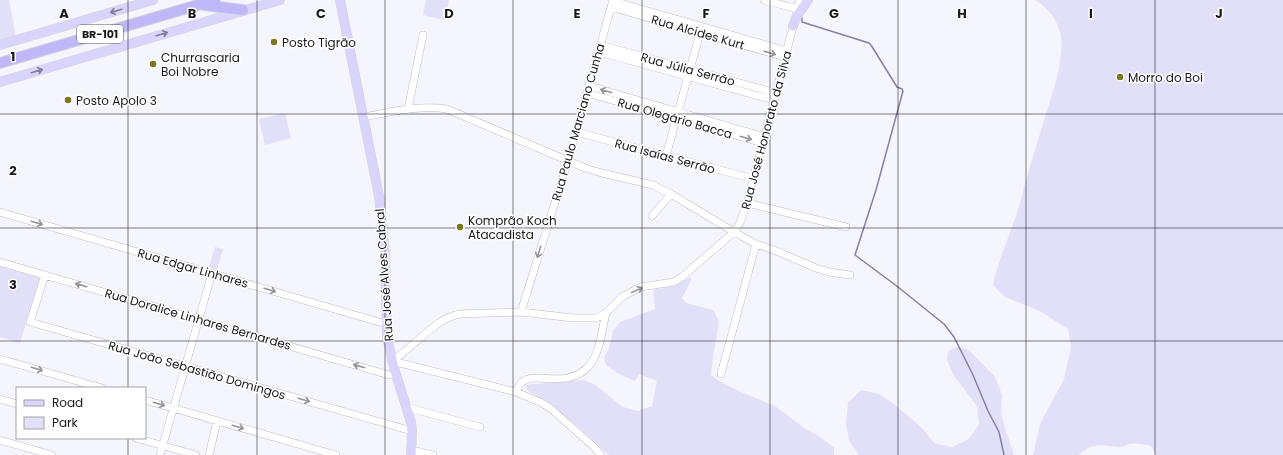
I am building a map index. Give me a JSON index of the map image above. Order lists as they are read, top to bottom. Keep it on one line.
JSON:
{"streets":{"highway":["BR-101"],"main road":["Rua José Alves Cabral"],"street":["Rua Alcides Kurt","Rua Júlia Serrão","Rua Olegário Bacca","Rua Paulo Marciano Cunha","Rua José Honorato da Silva","Rua Isaías Serrão","Rua Edgar Linhares","Rua Doralice Linhares Bernardes","Rua João Sebastião Domingos"]},"crossings":[["Rua Alcides Kurt","Rua Paulo Marciano Cunha"],["Rua Alcides Kurt","Rua José Honorato da Silva"],["Rua Júlia Serrão","Rua Paulo Marciano Cunha"],["Rua Júlia Serrão","Rua José Honorato da Silva"],["Rua Olegário Bacca","Rua Paulo Marciano Cunha"],["Rua Olegário Bacca","Rua José Honorato da Silva"],["Rua Paulo Marciano Cunha","Rua José Honorato da Silva"],["Rua Paulo Marciano Cunha","Rua Isaías Serrão"],["Rua José Honorato da Silva","Rua Isaías Serrão"],["Rua José Honorato da Silva","Rua José Alves Cabral"],["Rua Edgar Linhares","Rua José Alves Cabral"],["Rua José Alves Cabral","Rua Doralice Linhares Bernardes"],["Rua José Alves Cabral","Rua João Sebastião Domingos"],["Rua Doralice Linhares Bernardes","Rua João Sebastião Domingos"]],"one_way":["Rua Paulo Marciano Cunha","Rua Edgar Linhares","Rua Doralice Linhares Bernardes"],"places":["Posto Tigrão","Churrascaria Boi Nobre","Morro do Boi","Posto Apolo 3","Komprão Koch Atacadista"],"legend":["Road","Park"],"grid":{"columns":["A","B","C","D","E","F","G","H","I","J"],"rows":["1","2","3"]}}
